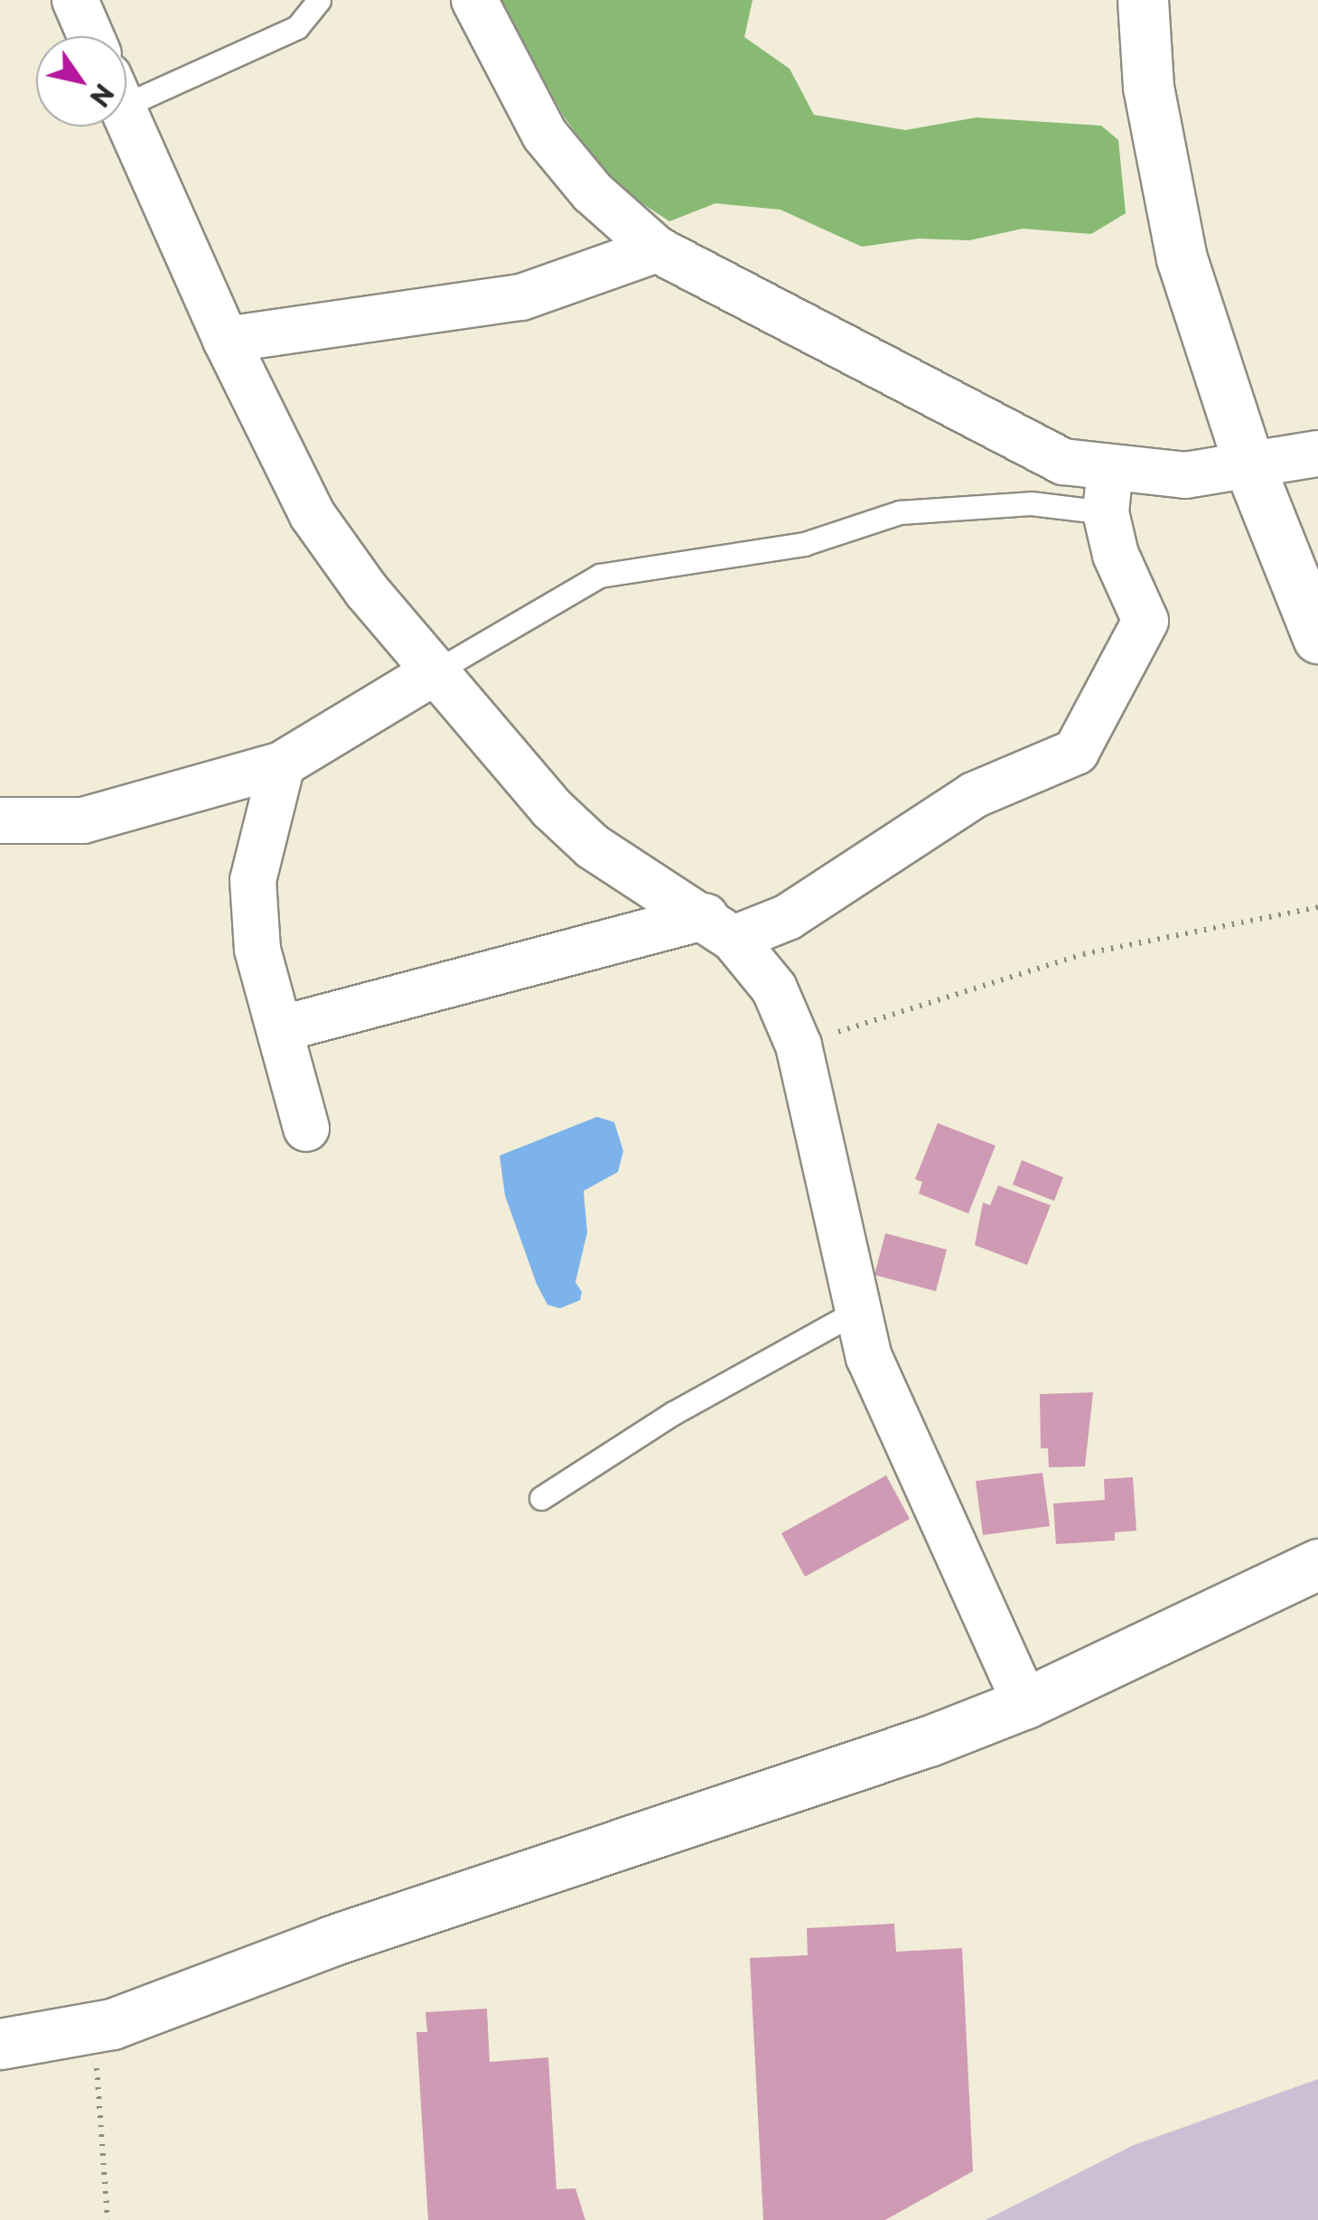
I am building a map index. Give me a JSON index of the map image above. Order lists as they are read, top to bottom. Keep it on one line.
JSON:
{"north":"bottom right"}
